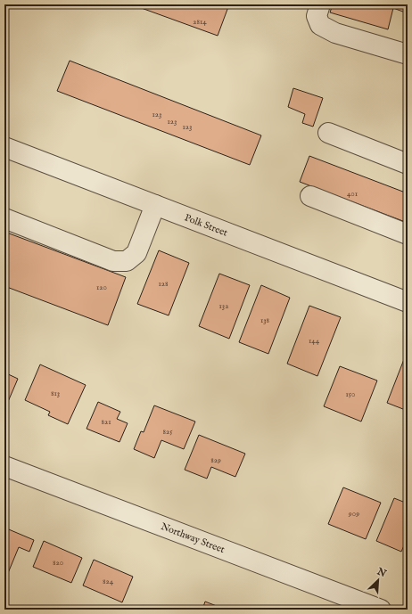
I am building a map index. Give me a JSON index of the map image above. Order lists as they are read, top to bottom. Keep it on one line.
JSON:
{"streets":{"street":["Polk Street","Northway Street"]},"house_numbers":["2814","123","123","123","401","128","120","132","138","144","813","150","821","825","829","909","820","824"],"north":"top right"}
